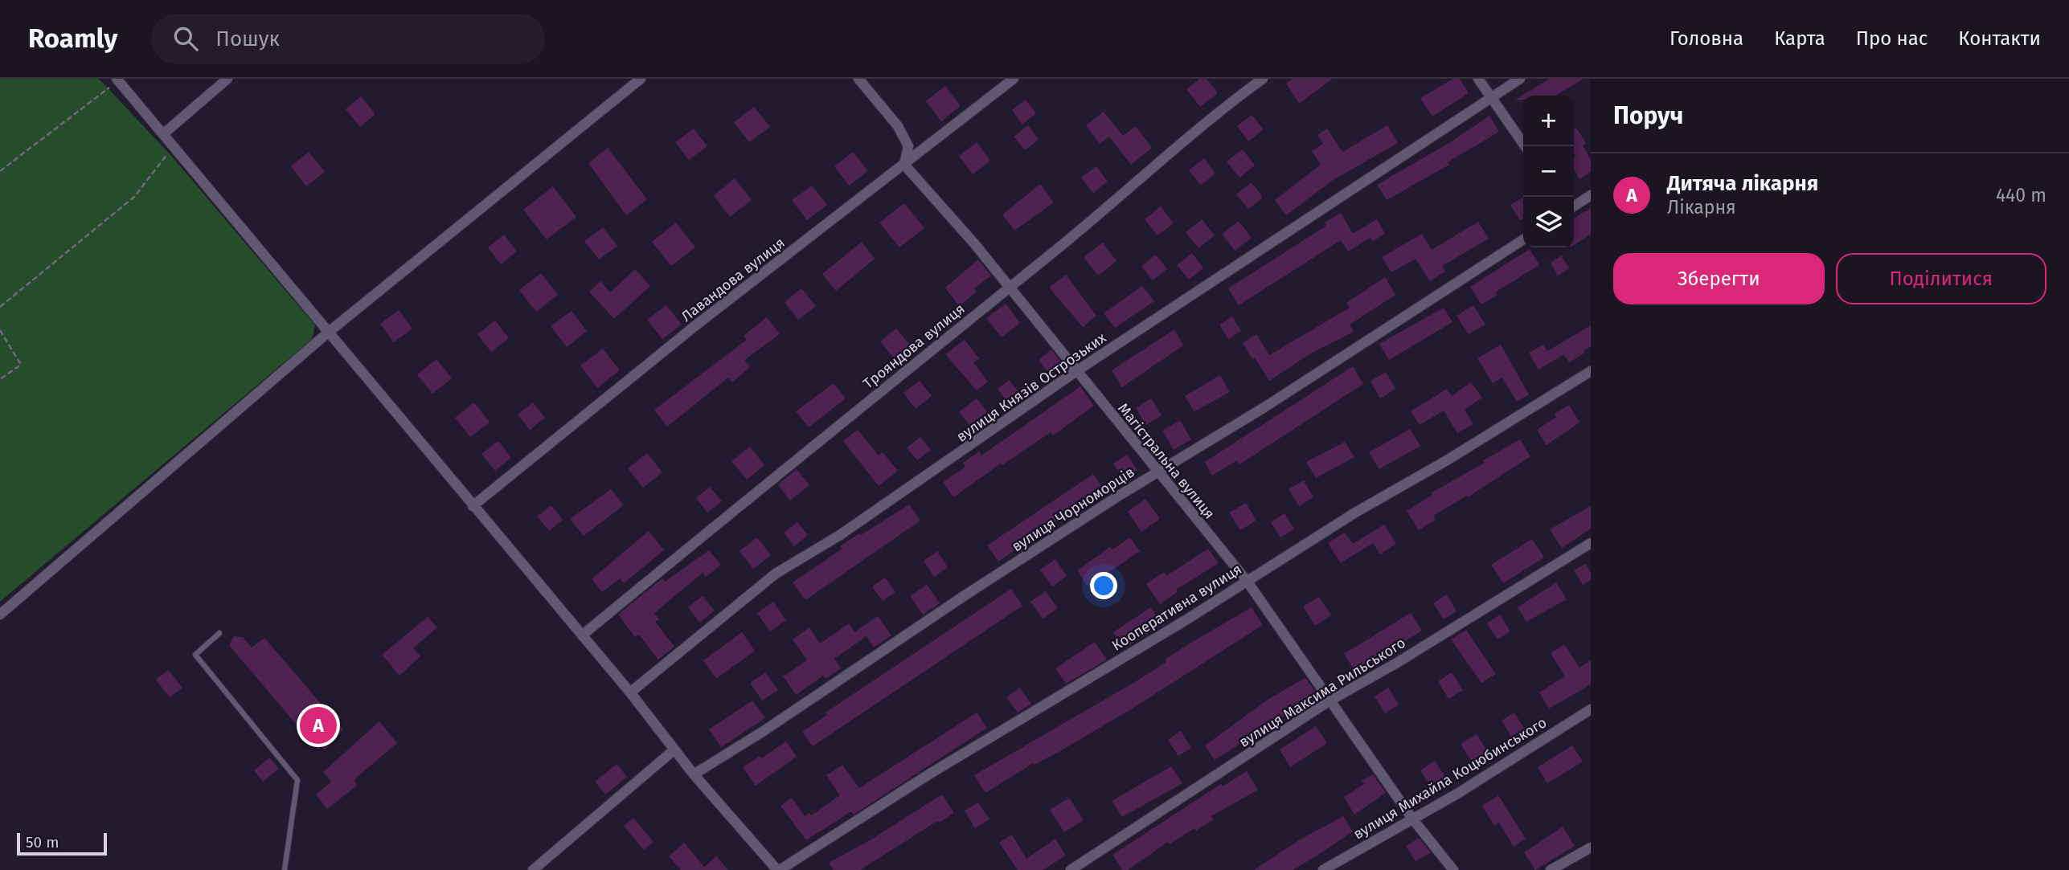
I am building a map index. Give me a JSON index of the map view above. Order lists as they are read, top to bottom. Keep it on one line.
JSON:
{"streets":{"street":["Лавандова вулиця","Трояндова вулиця","вулиця Князів Острозьких","Магістральна вулиця","вулиця Чорноморців","Кооперативна вулиця","вулиця Максима Рильського","вулиця Михайла Коцюбинського"]},"crossings":[["Лавандова вулиця","Магістральна вулиця"],["Трояндова вулиця","Магістральна вулиця"],["вулиця Князів Острозьких","Магістральна вулиця"],["Магістральна вулиця","вулиця Чорноморців"],["Магістральна вулиця","Кооперативна вулиця"],["Магістральна вулиця","вулиця Максима Рильського"],["Магістральна вулиця","вулиця Михайла Коцюбинського"]],"scale_bar":"50 m","page":{"header":"Roamly","search":"Пошук","nav":["Головна","Карта","Про нас","Контакти"],"heading":"Поруч","map_buttons":["+","−"],"list":[{"mark":"A","name":"Дитяча лікарня","note":"Лікарня","value":"440 m"}],"buttons":["Зберегти","Поділитися"],"pins":"A","scale":"50 m"}}
